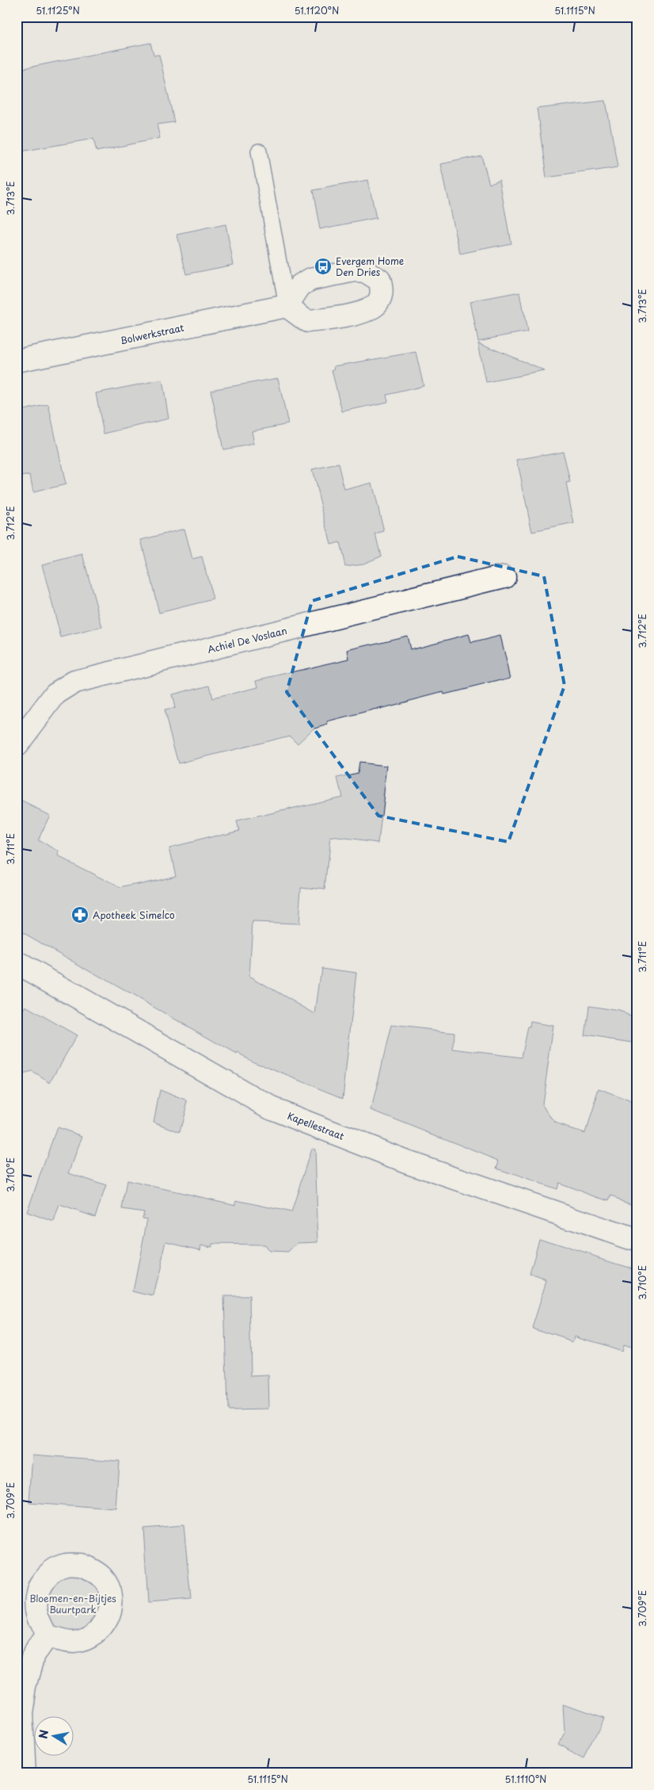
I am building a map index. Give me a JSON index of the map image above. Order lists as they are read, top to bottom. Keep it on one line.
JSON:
{"streets":{"street":["Bolwerkstraat","Achiel De Voslaan","Kapellestraat"]},"parks":["Bloemen-en-Bijtjes Buurtpark"],"places":{"bus stop":["Evergem Home Den Dries"],"pharmacy":["Apotheek Simelco"]},"north":"left","coordinates":["51.1125°N","51.1120°N","51.1115°N","3.713°E","3.712°E","3.711°E","3.710°E","3.709°E","51.1110°N"]}
